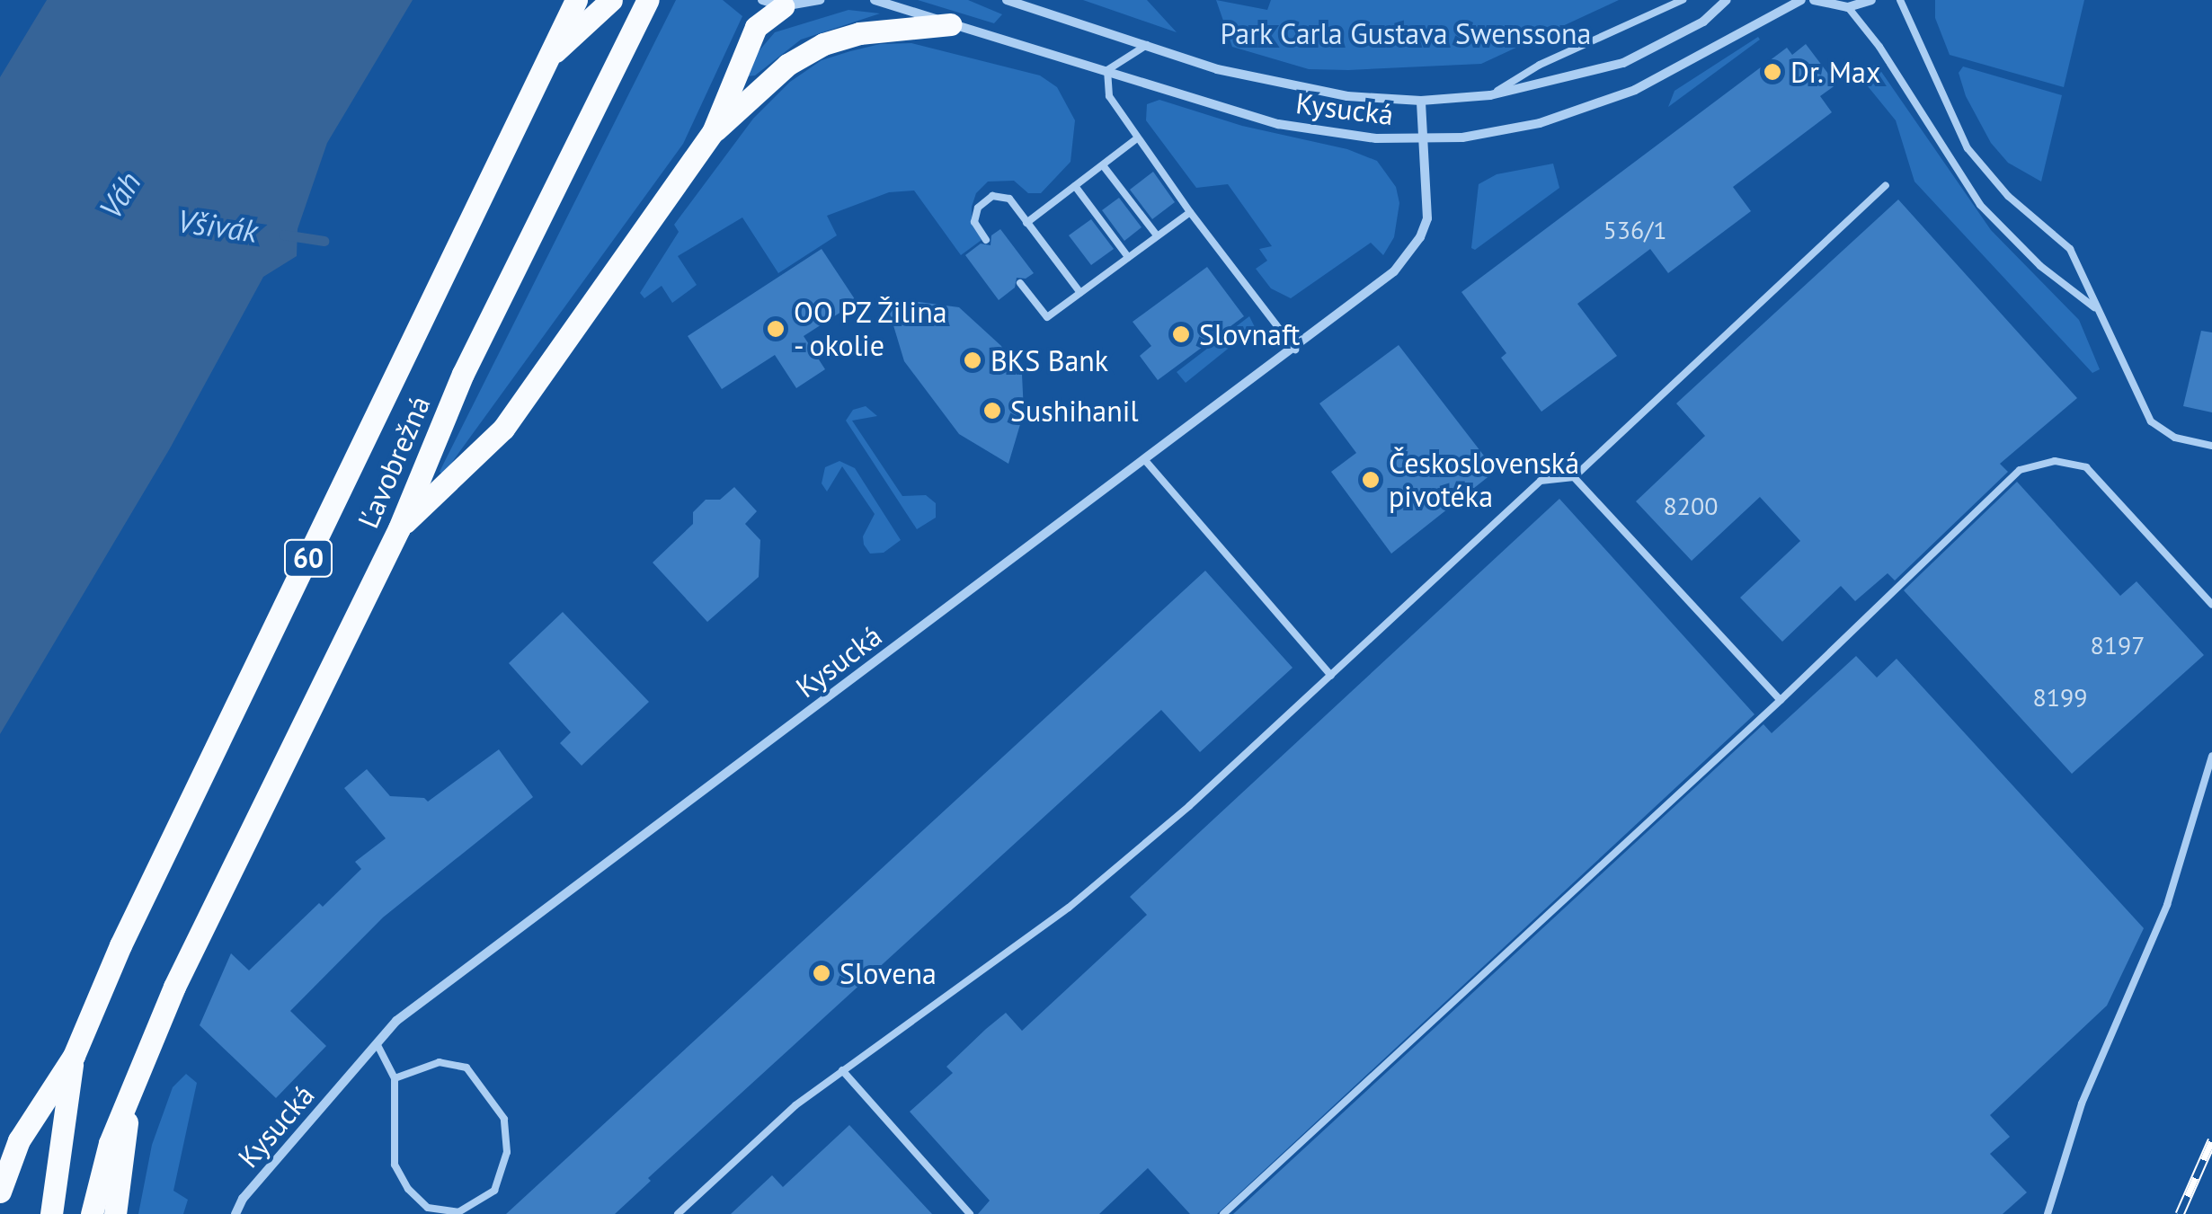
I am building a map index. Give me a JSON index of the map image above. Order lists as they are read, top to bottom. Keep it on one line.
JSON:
{"streets":{"main road":["Ľavobrežná","60"],"street":["Kysucká"]},"water":["Váh","Všivák"],"parks":["Park Carla Gustava Swenssona"],"places":["Dr. Max","OO PZ Žilina - okolie","Slovnaft","BKS Bank","Sushihanil","Československá pivotéka","Slovena"],"house_numbers":["536/1","8200","8197","8199"]}
